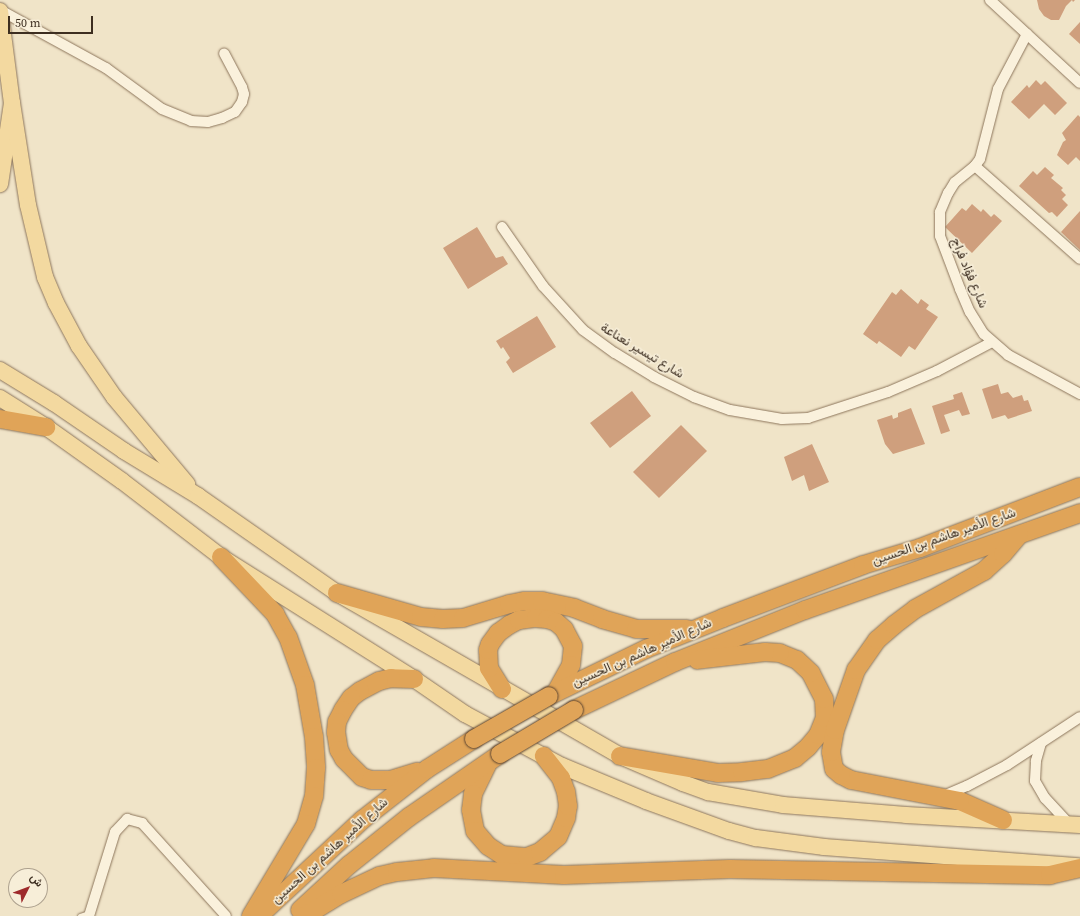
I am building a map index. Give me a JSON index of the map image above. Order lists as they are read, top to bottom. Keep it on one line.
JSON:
{"streets":{"highway":["شارع الأمير هاشم بن الحسين"],"street":["شارع فؤاد فراج","شارع تيسير نعناعة"]},"crossings":[["شارع فؤاد فراج","شارع تيسير نعناعة"]],"scale_bar":"50 m","north":"top right"}
